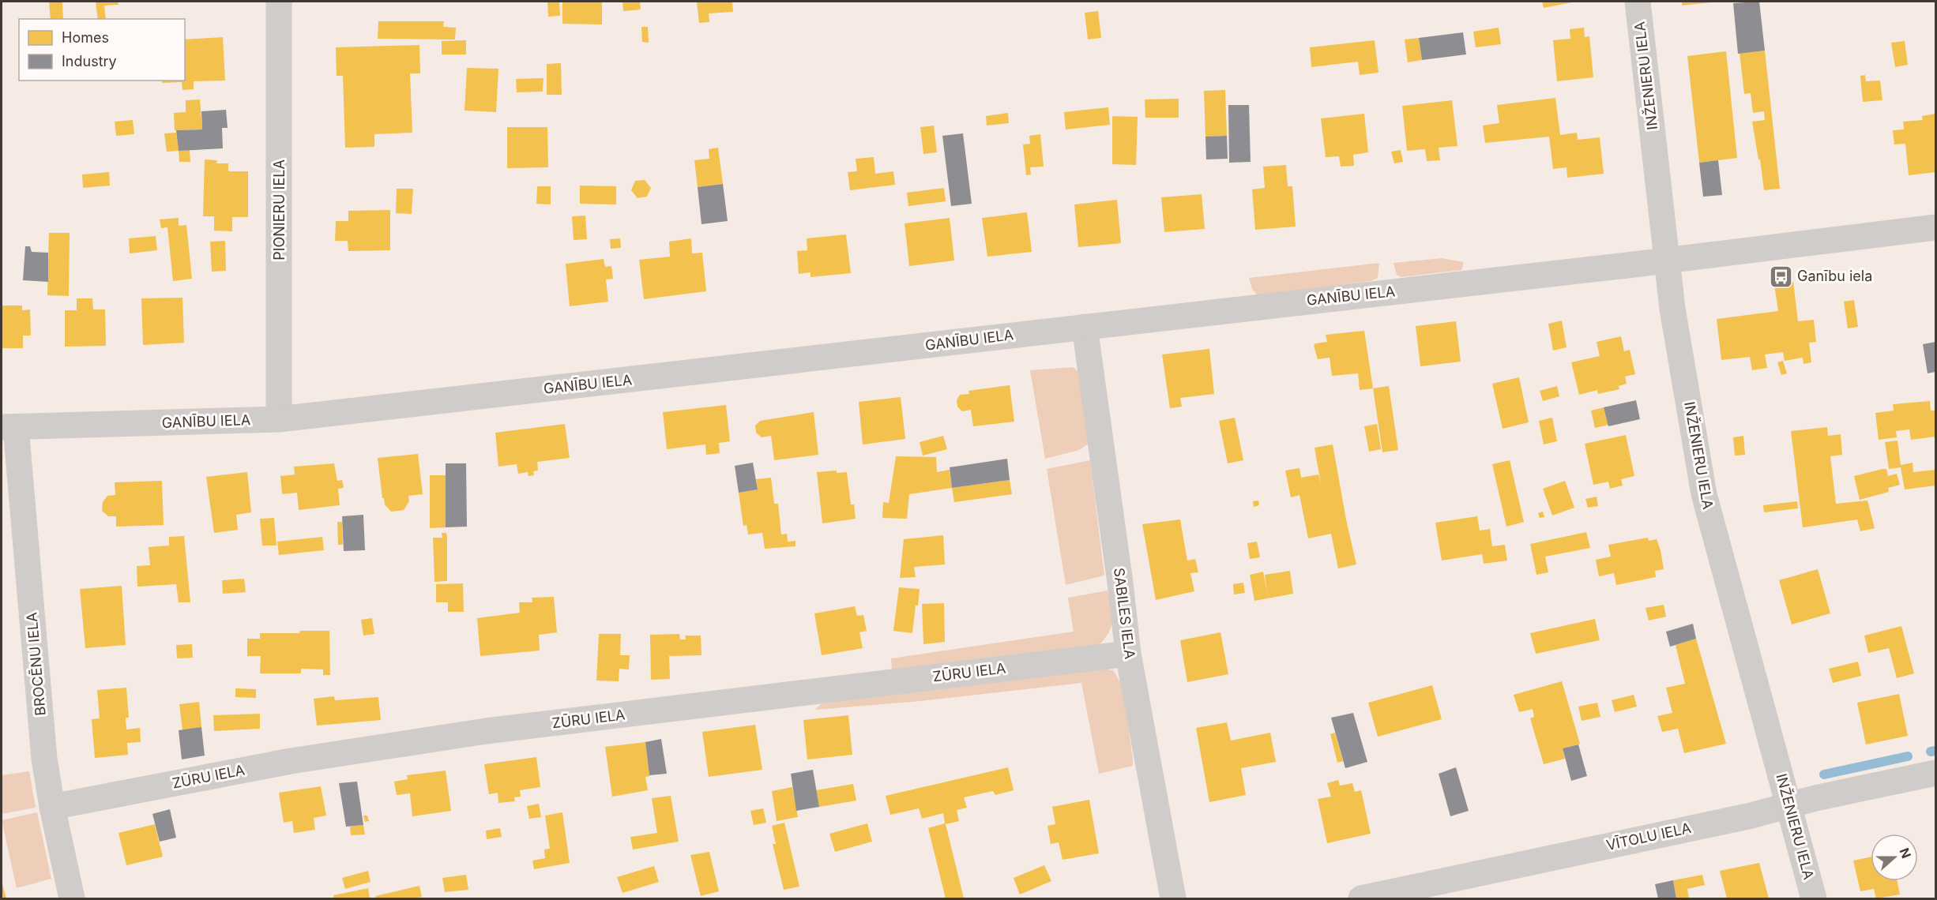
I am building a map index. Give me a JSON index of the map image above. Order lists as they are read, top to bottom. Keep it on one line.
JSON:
{"streets":{"street":["INŽENIERU IELA","PIONIERU IELA","GANĪBU IELA","SABILES IELA","BROCĒNU IELA","ZŪRU IELA","VĪTOLU IELA"]},"crossings":[["INŽENIERU IELA","GANĪBU IELA"],["INŽENIERU IELA","VĪTOLU IELA"],["PIONIERU IELA","GANĪBU IELA"],["GANĪBU IELA","SABILES IELA"],["GANĪBU IELA","BROCĒNU IELA"],["SABILES IELA","ZŪRU IELA"],["BROCĒNU IELA","ZŪRU IELA"]],"places":{"bus stop":["Ganību iela"]},"legend":["Homes","Industry"],"north":"right"}
